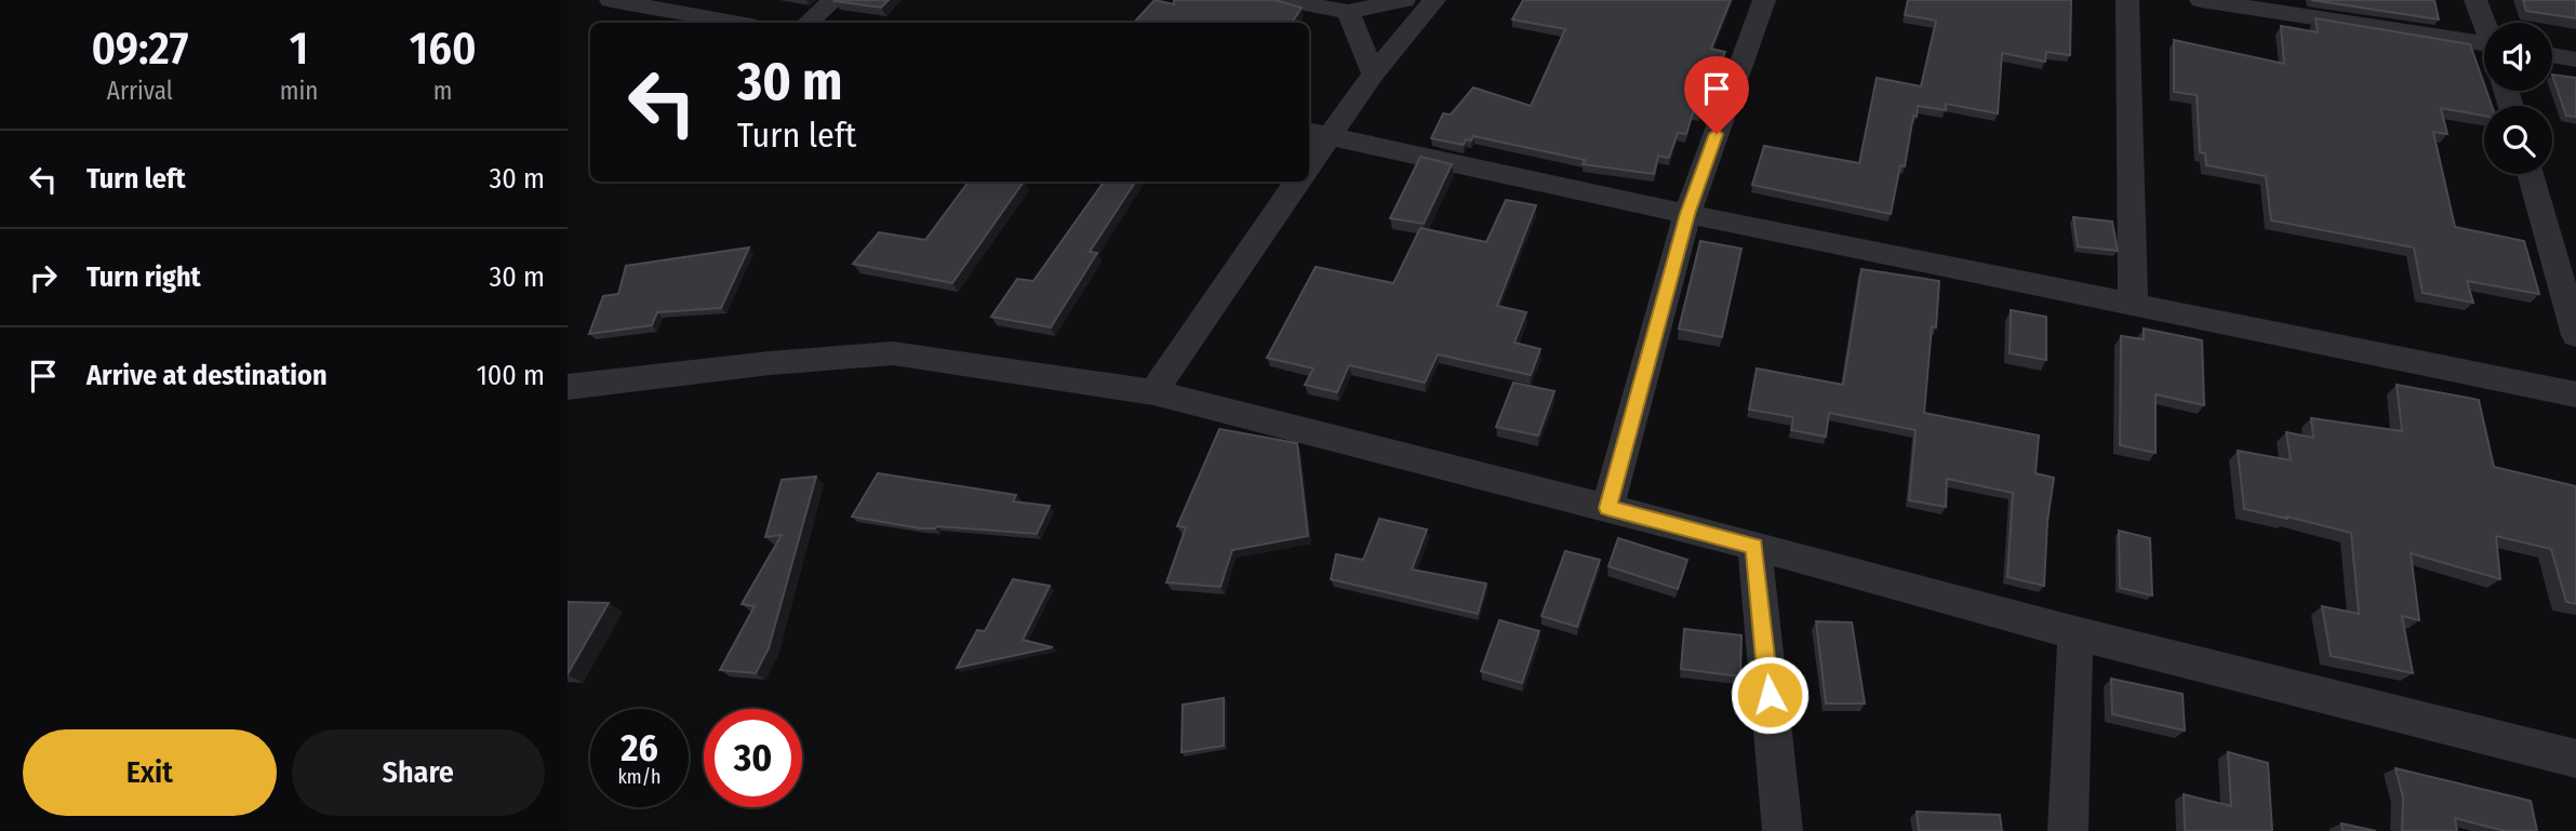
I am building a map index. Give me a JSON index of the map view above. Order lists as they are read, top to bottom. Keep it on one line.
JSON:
{"page":{"eta":["09:27","Arrival","1","min","160","m"],"turn":["30 m","Turn left"],"list":[{"name":"Turn left","value":"30 m"},{"name":"Turn right","value":"30 m"},{"name":"Arrive at destination","value":"100 m"}],"speed":"26 km/h","limit":"30","buttons":["Exit","Share"]}}
